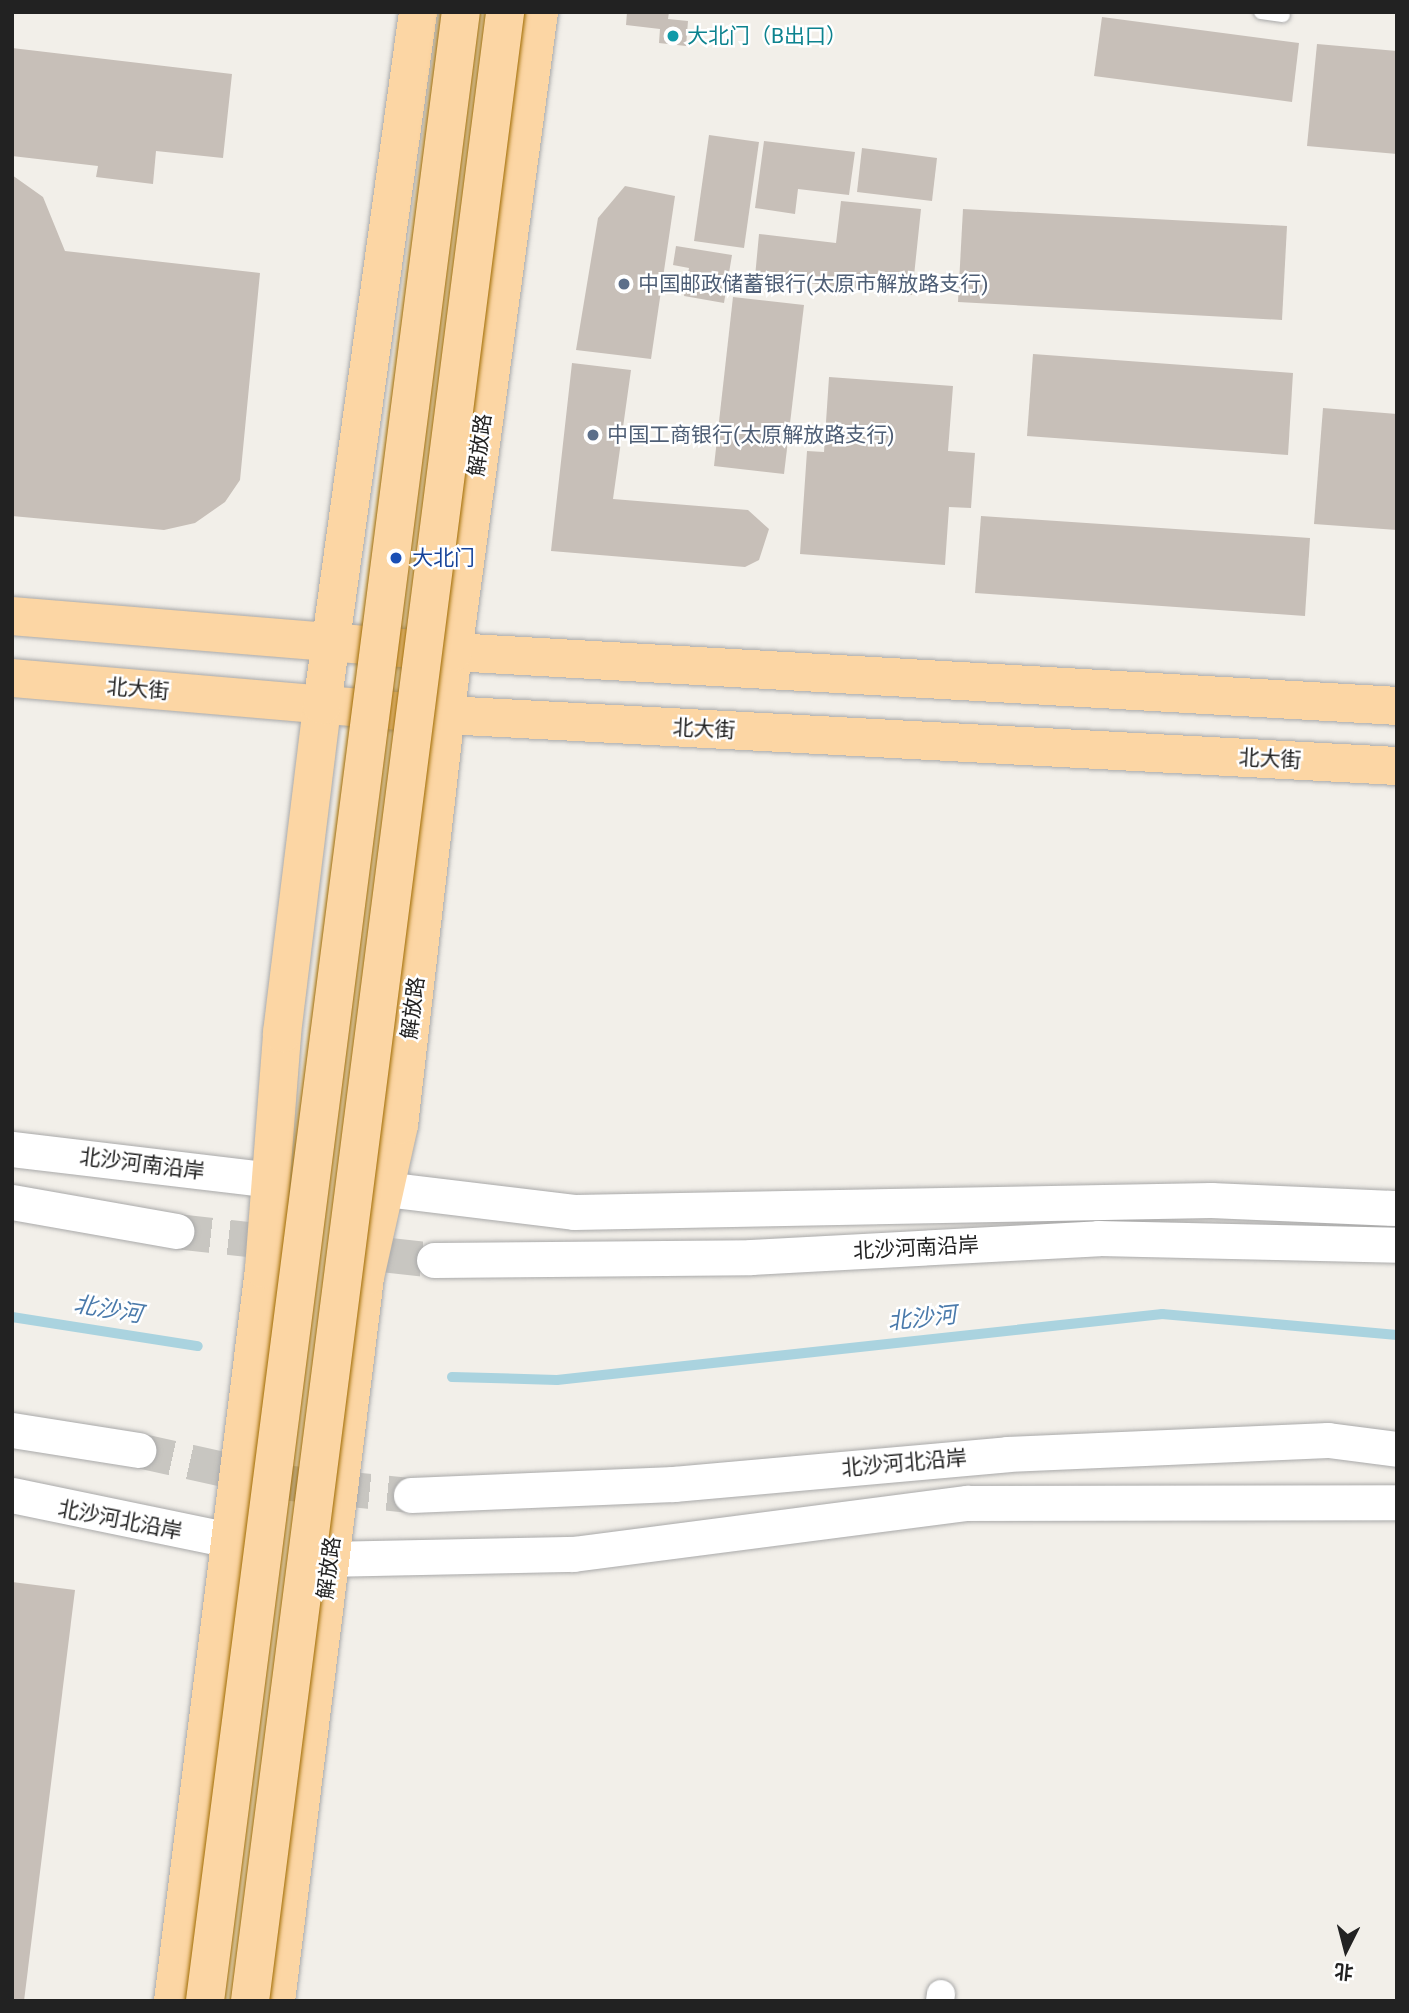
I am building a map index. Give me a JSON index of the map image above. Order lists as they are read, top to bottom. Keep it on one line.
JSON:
{"streets":{"main road":["解放路","北大街"],"street":["北沙河南沿岸","北沙河北沿岸"]},"crossings":[["解放路","北大街"]],"water":["北沙河"],"places":["大北门（B出口）","中国邮政储蓄银行(太原市解放路支行)","中国工商银行(太原解放路支行)","大北门"],"north":"bottom"}
